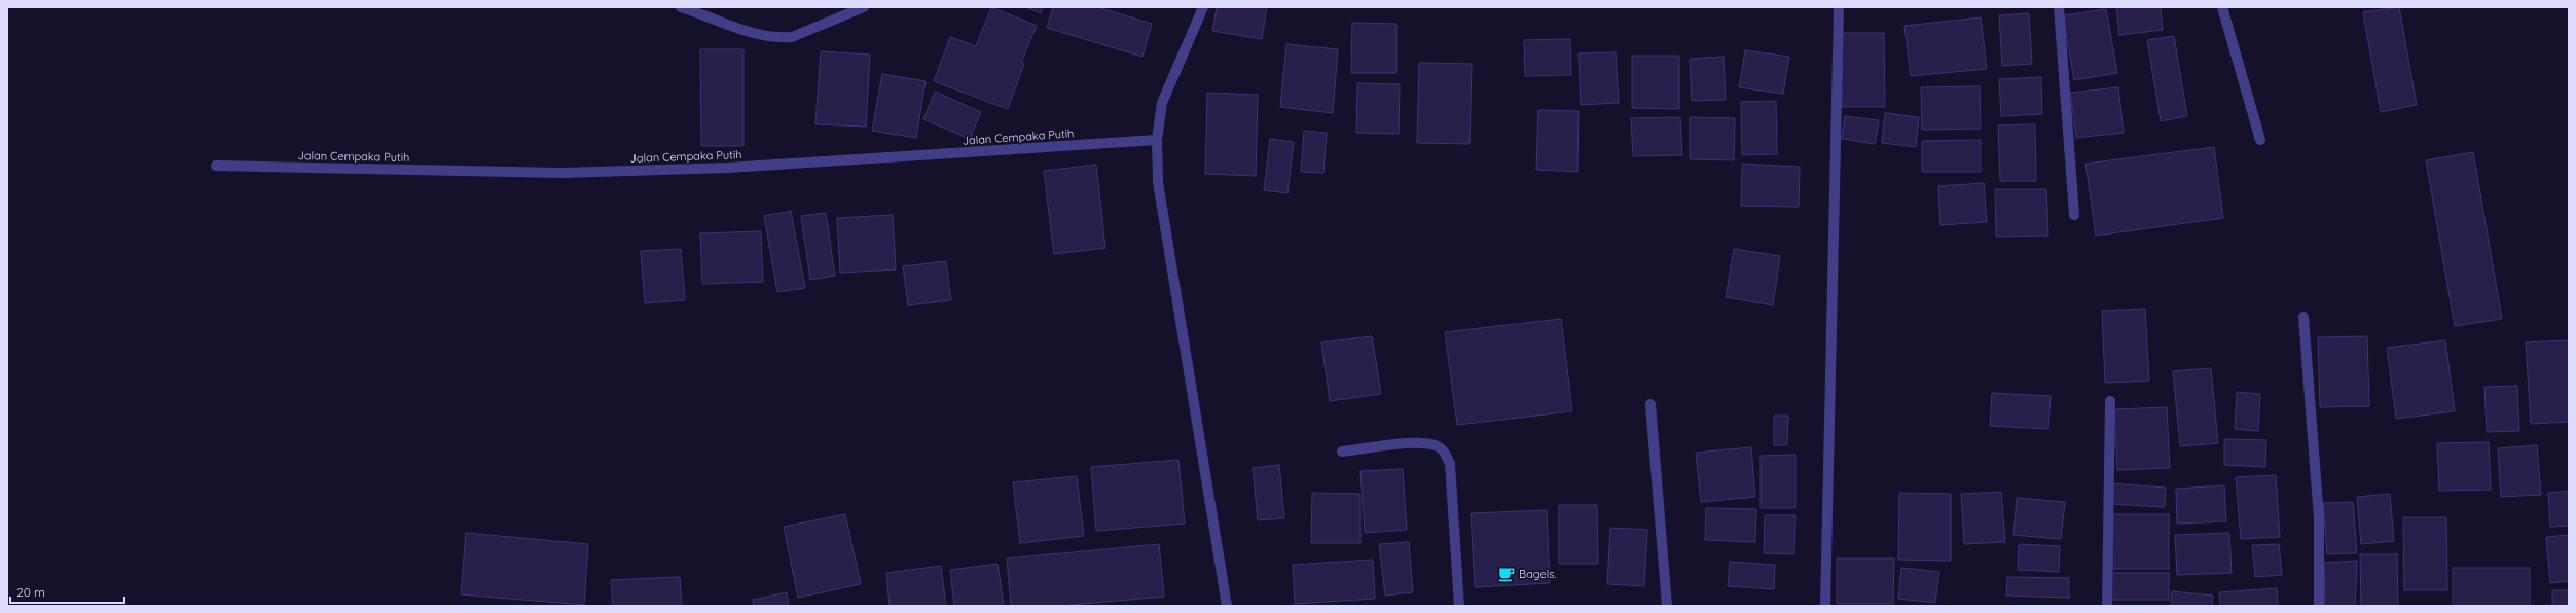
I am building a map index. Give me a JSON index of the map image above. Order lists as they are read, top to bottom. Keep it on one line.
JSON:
{"streets":{"street":["Jalan Cempaka Putih"]},"places":{"cafe":["Bagels."]},"scale_bar":"20 m"}
